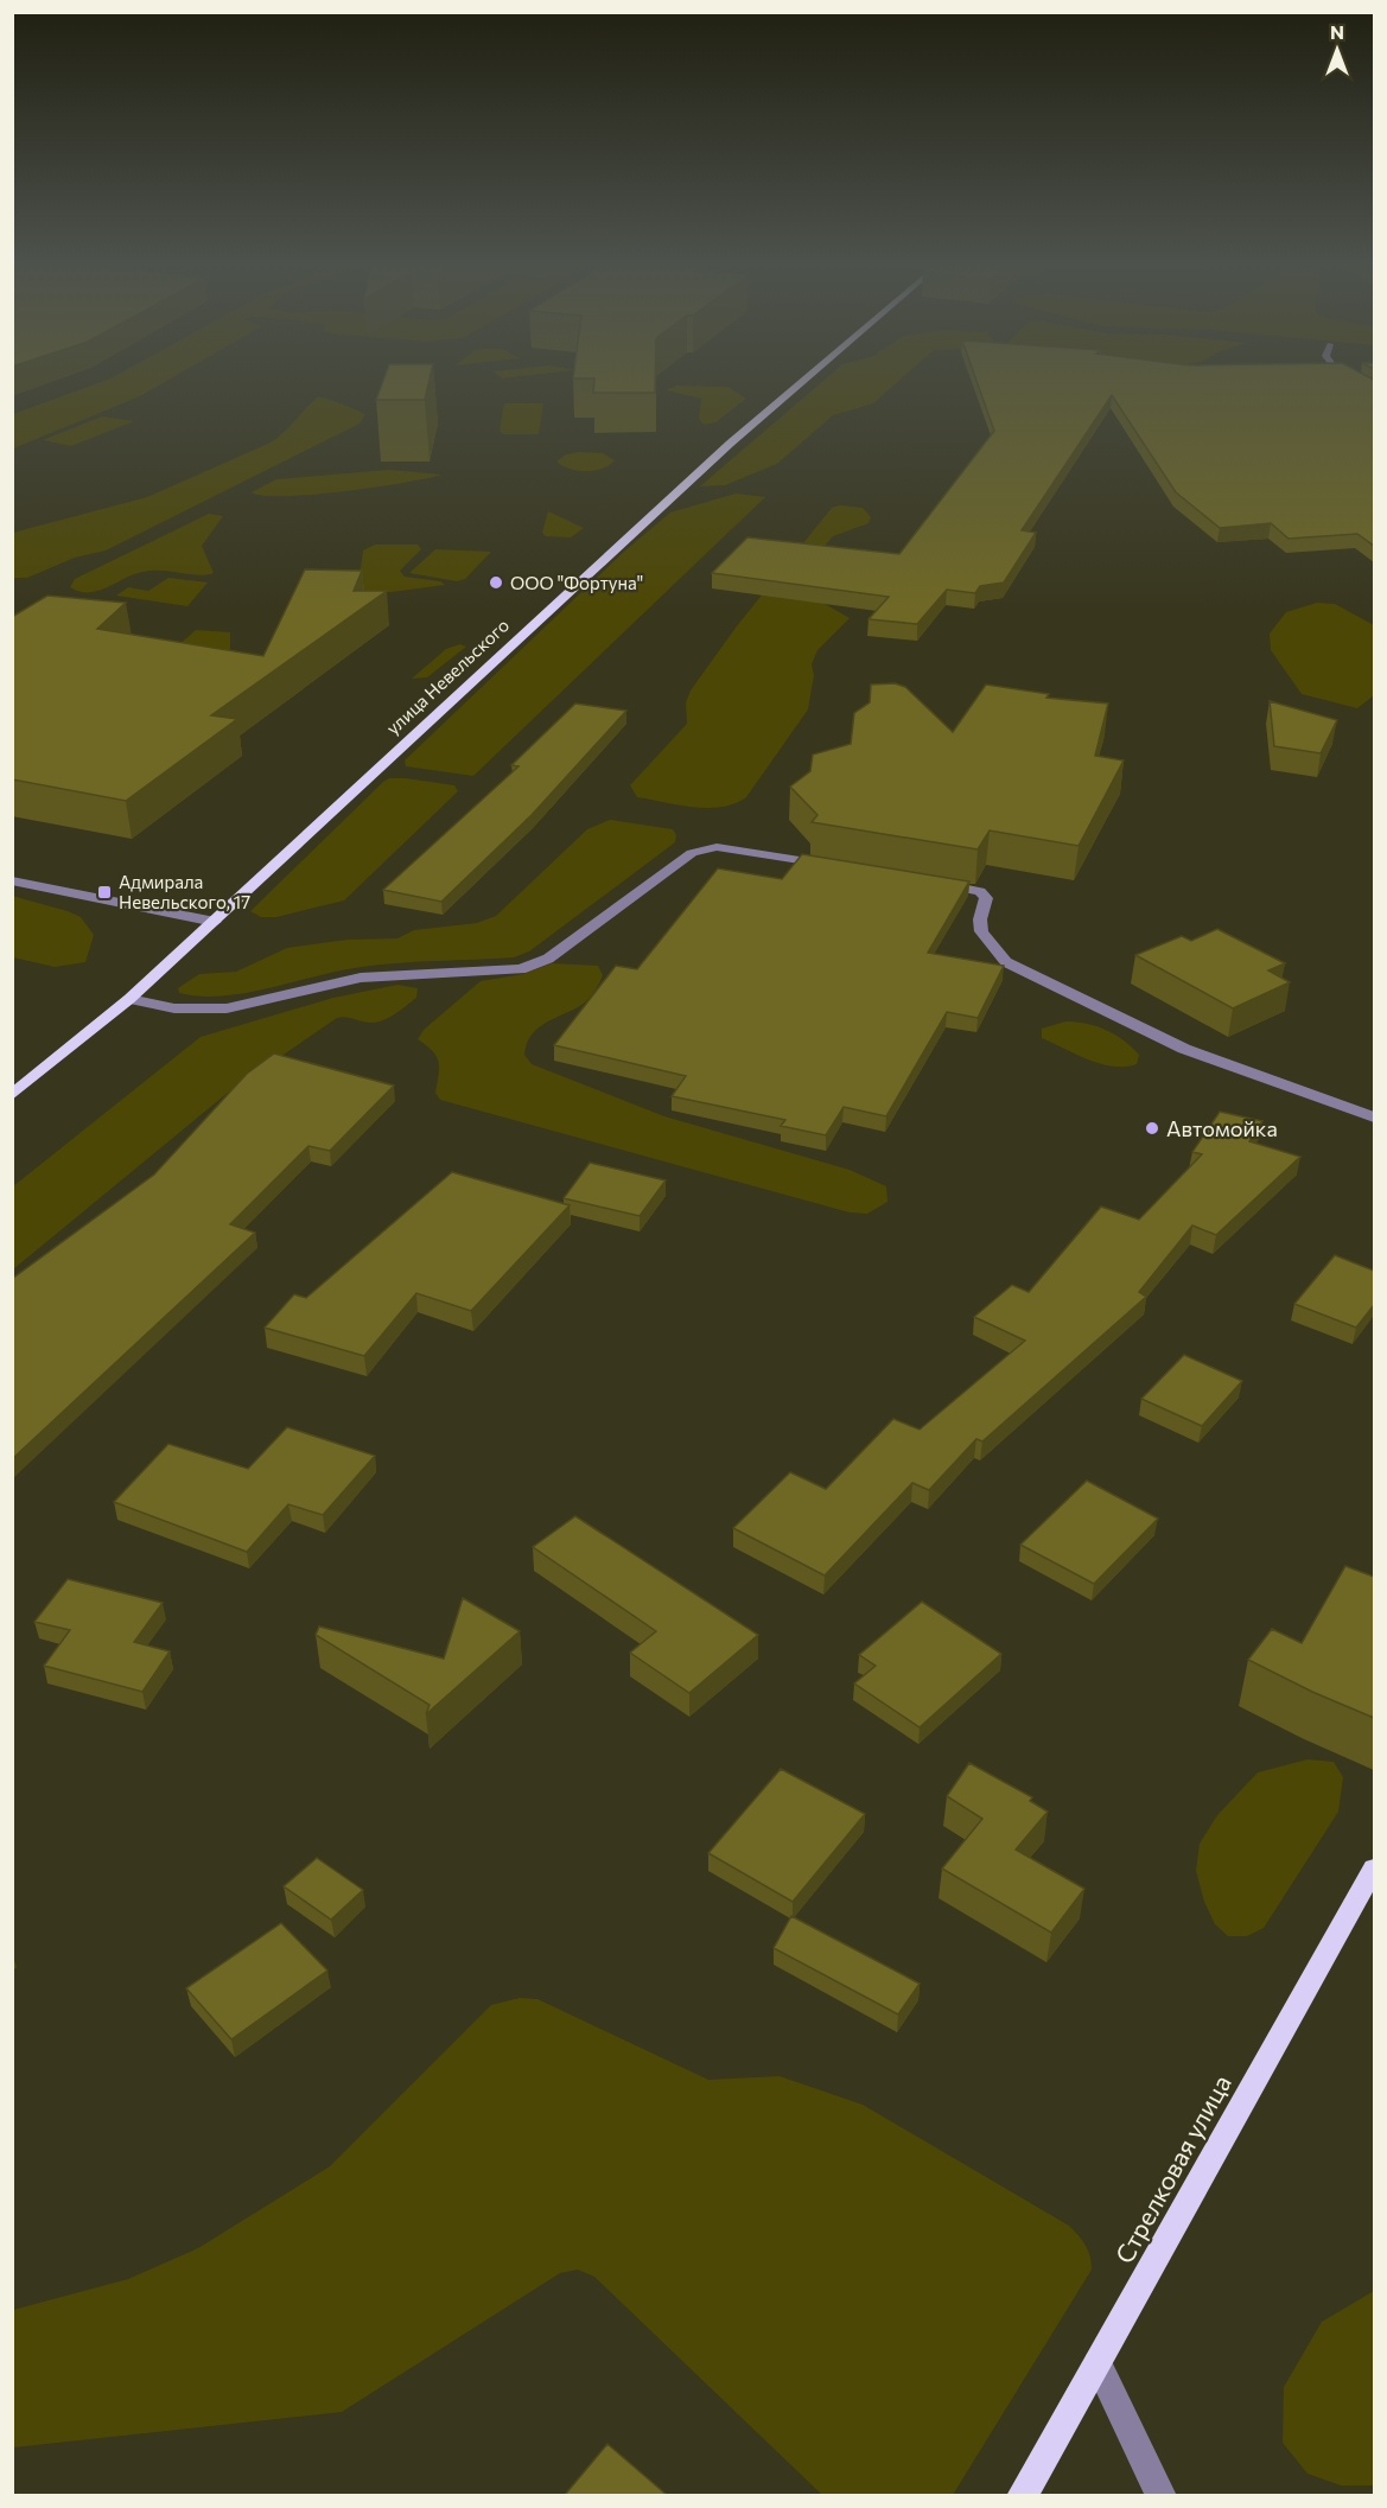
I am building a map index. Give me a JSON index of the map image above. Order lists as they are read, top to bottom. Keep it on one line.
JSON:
{"streets":{"main road":["улица Невельского","Стрелковая улица"]},"places":{"other":["ООО \"Фортуна\"","Автомойка"],"transit":["Адмирала Невельского, 17"]},"north":"top"}
